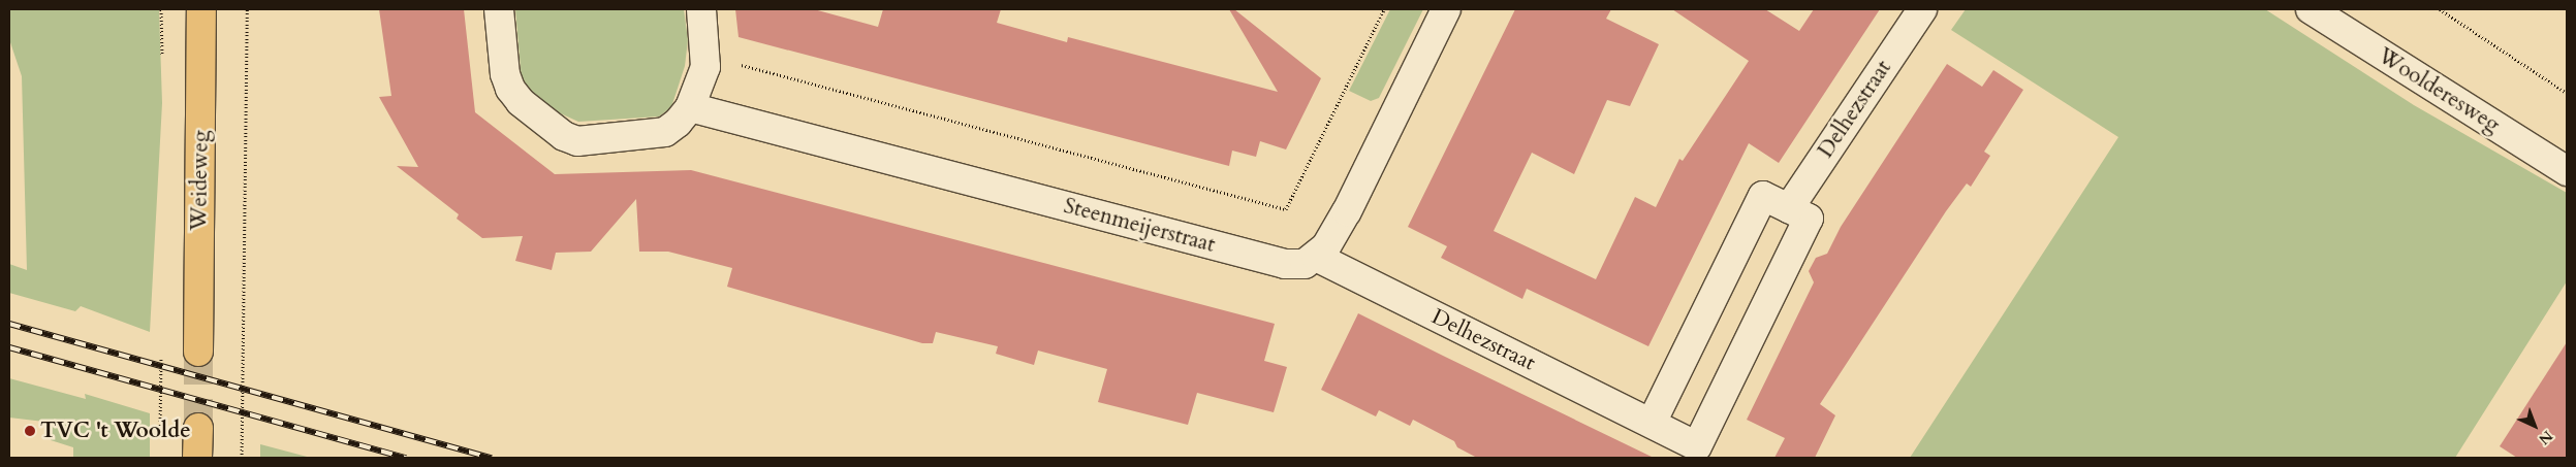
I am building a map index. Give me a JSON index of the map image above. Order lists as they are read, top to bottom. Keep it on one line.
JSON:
{"streets":{"main road":["Weideweg"],"street":["Woolderesweg","Delhezstraat","Steenmeijerstraat"]},"crossings":[["Delhezstraat","Steenmeijerstraat"]],"places":["TVC 't Woolde"],"north":"bottom right"}
